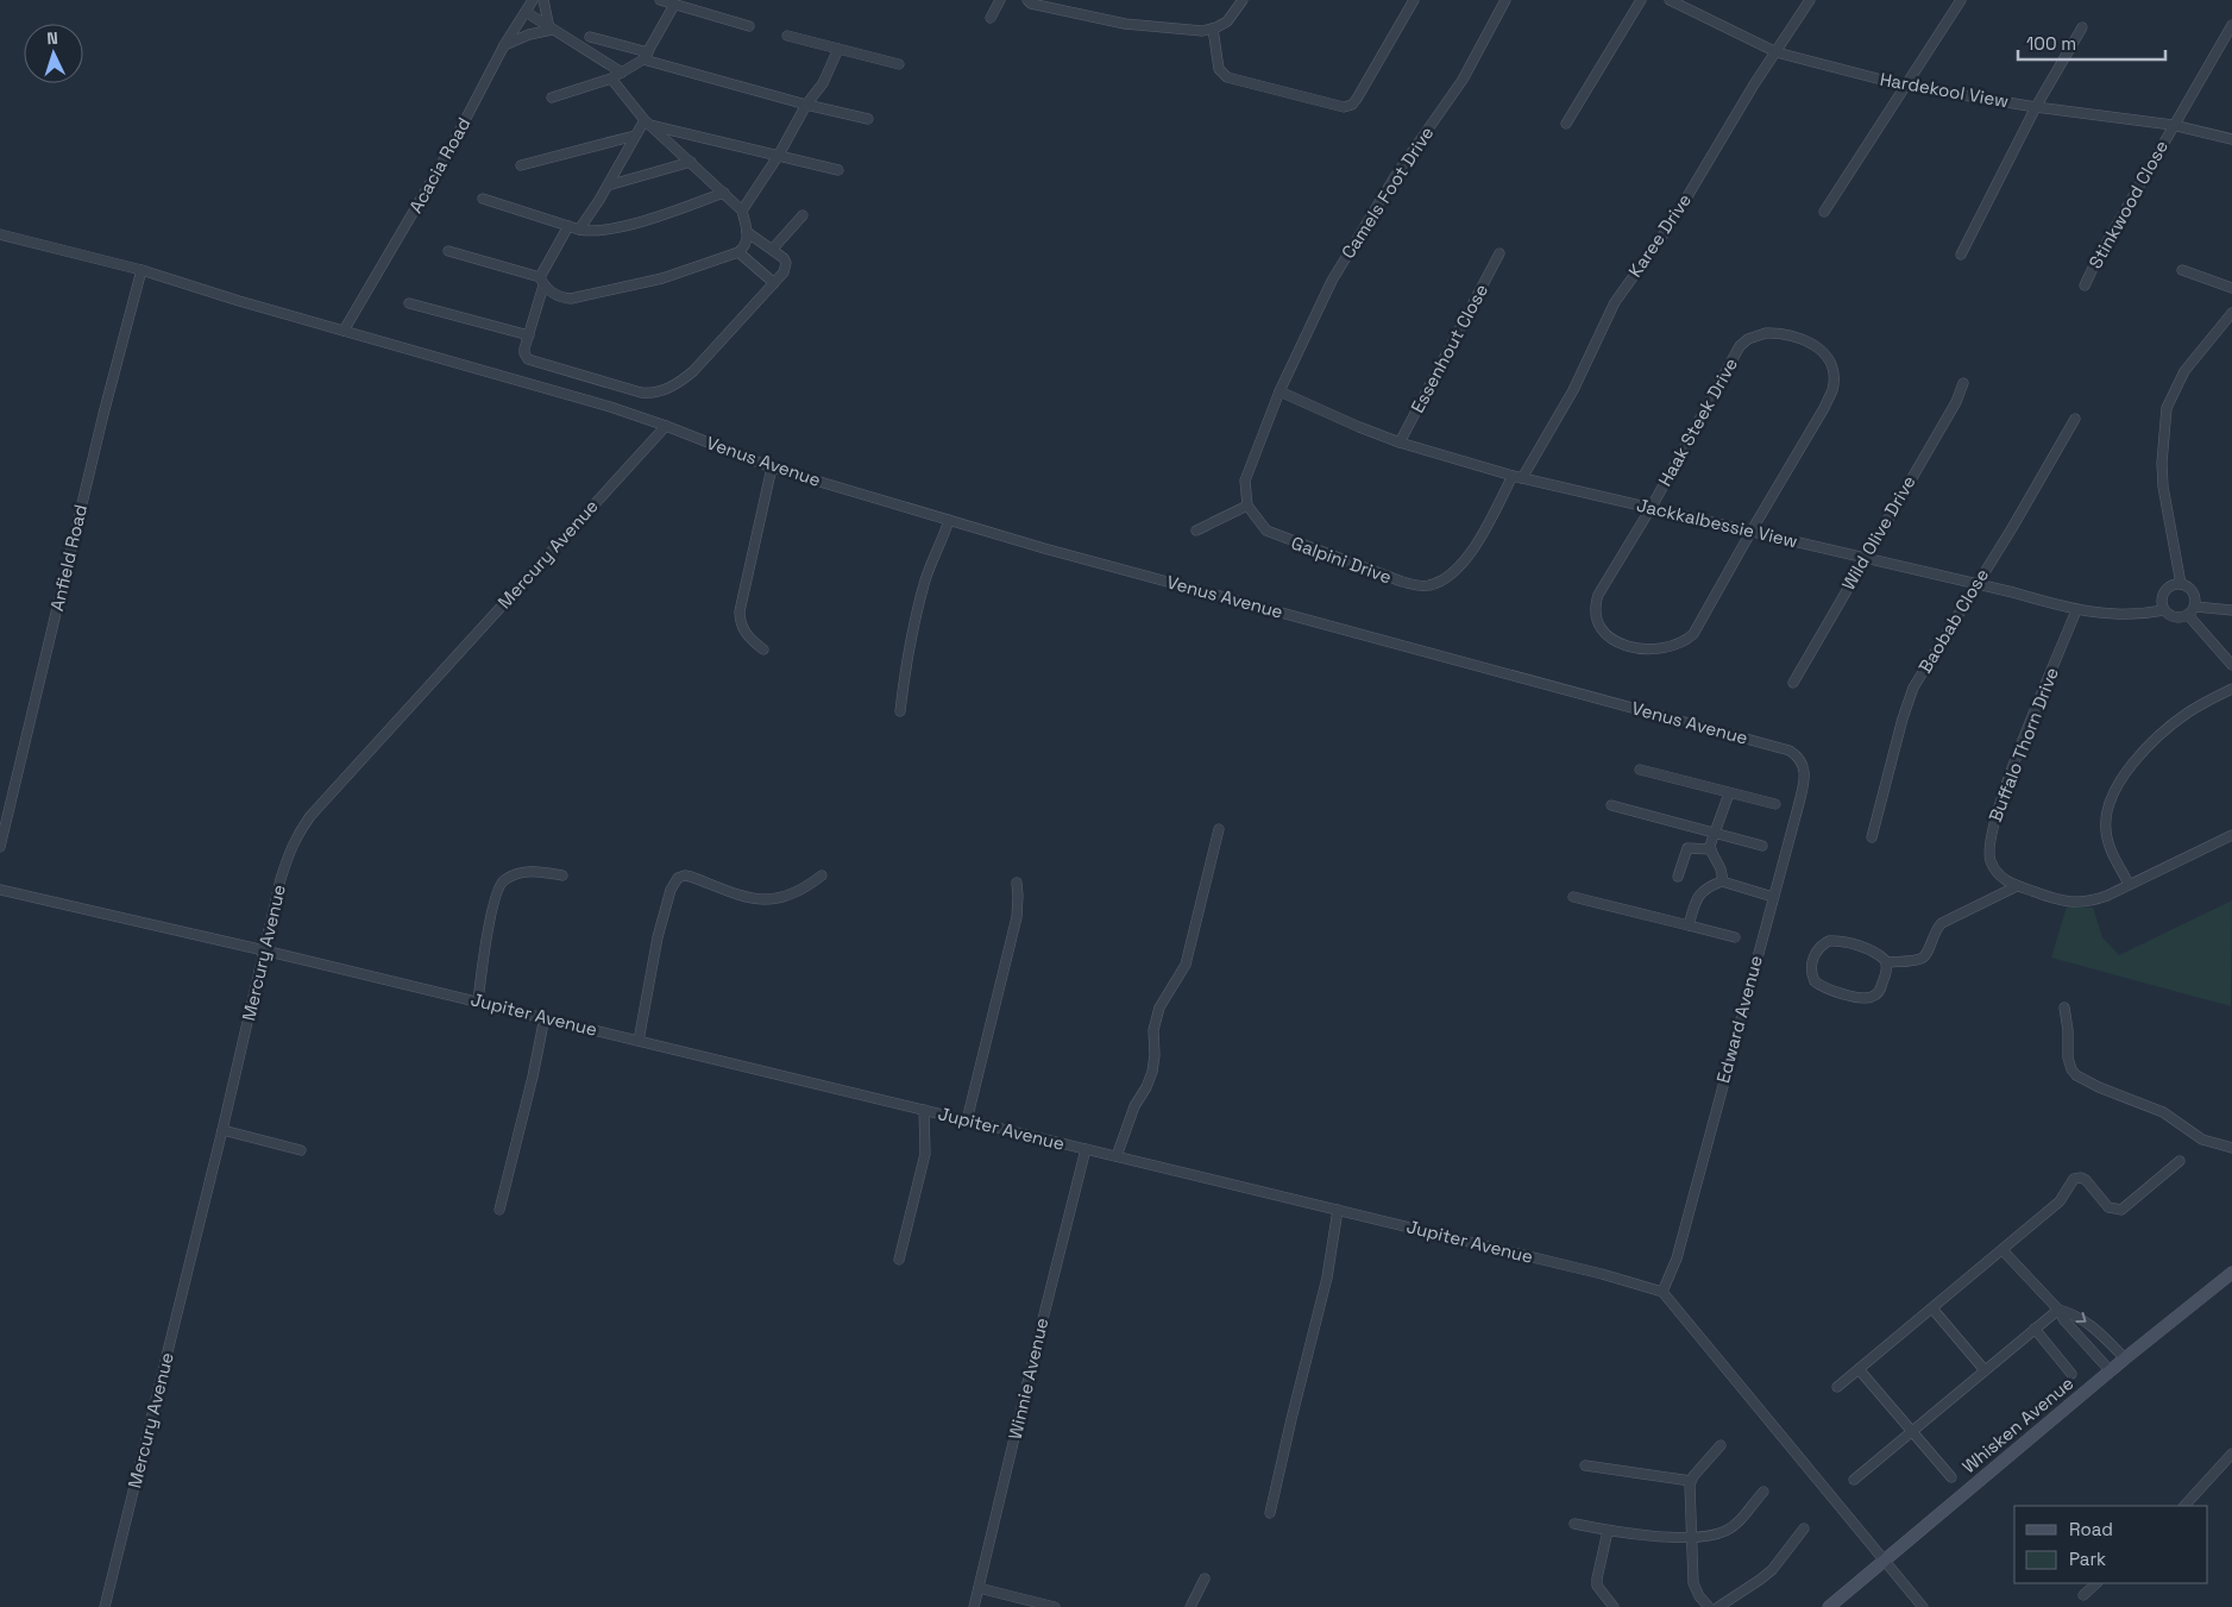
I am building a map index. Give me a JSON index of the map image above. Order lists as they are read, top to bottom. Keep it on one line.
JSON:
{"streets":{"street":["Hardekool View","Acacia Road","Camels Foot Drive","Stinkwood Close","Karee Drive","Essenhout Close","Haak Steek Drive","Venus Avenue","Jackkalbessie View","Wild Olive Drive","Mercury Avenue","Anfield Road","Galpini Drive","Baobab Close","Buffalo Thorn Drive","Jupiter Avenue","Edward Avenue","Winnie Avenue","Whisken Avenue"]},"crossings":[["Hardekool View","Stinkwood Close"],["Hardekool View","Karee Drive"],["Acacia Road","Venus Avenue"],["Camels Foot Drive","Jackkalbessie View"],["Karee Drive","Jackkalbessie View"],["Karee Drive","Galpini Drive"],["Essenhout Close","Jackkalbessie View"],["Haak Steek Drive","Jackkalbessie View"],["Venus Avenue","Mercury Avenue"],["Venus Avenue","Anfield Road"],["Venus Avenue","Edward Avenue"],["Jackkalbessie View","Wild Olive Drive"],["Jackkalbessie View","Galpini Drive"],["Jackkalbessie View","Baobab Close"],["Jackkalbessie View","Buffalo Thorn Drive"],["Mercury Avenue","Jupiter Avenue"],["Jupiter Avenue","Edward Avenue"],["Jupiter Avenue","Winnie Avenue"]],"legend":["Road","Park"],"scale_bar":"100 m","north":"top"}
